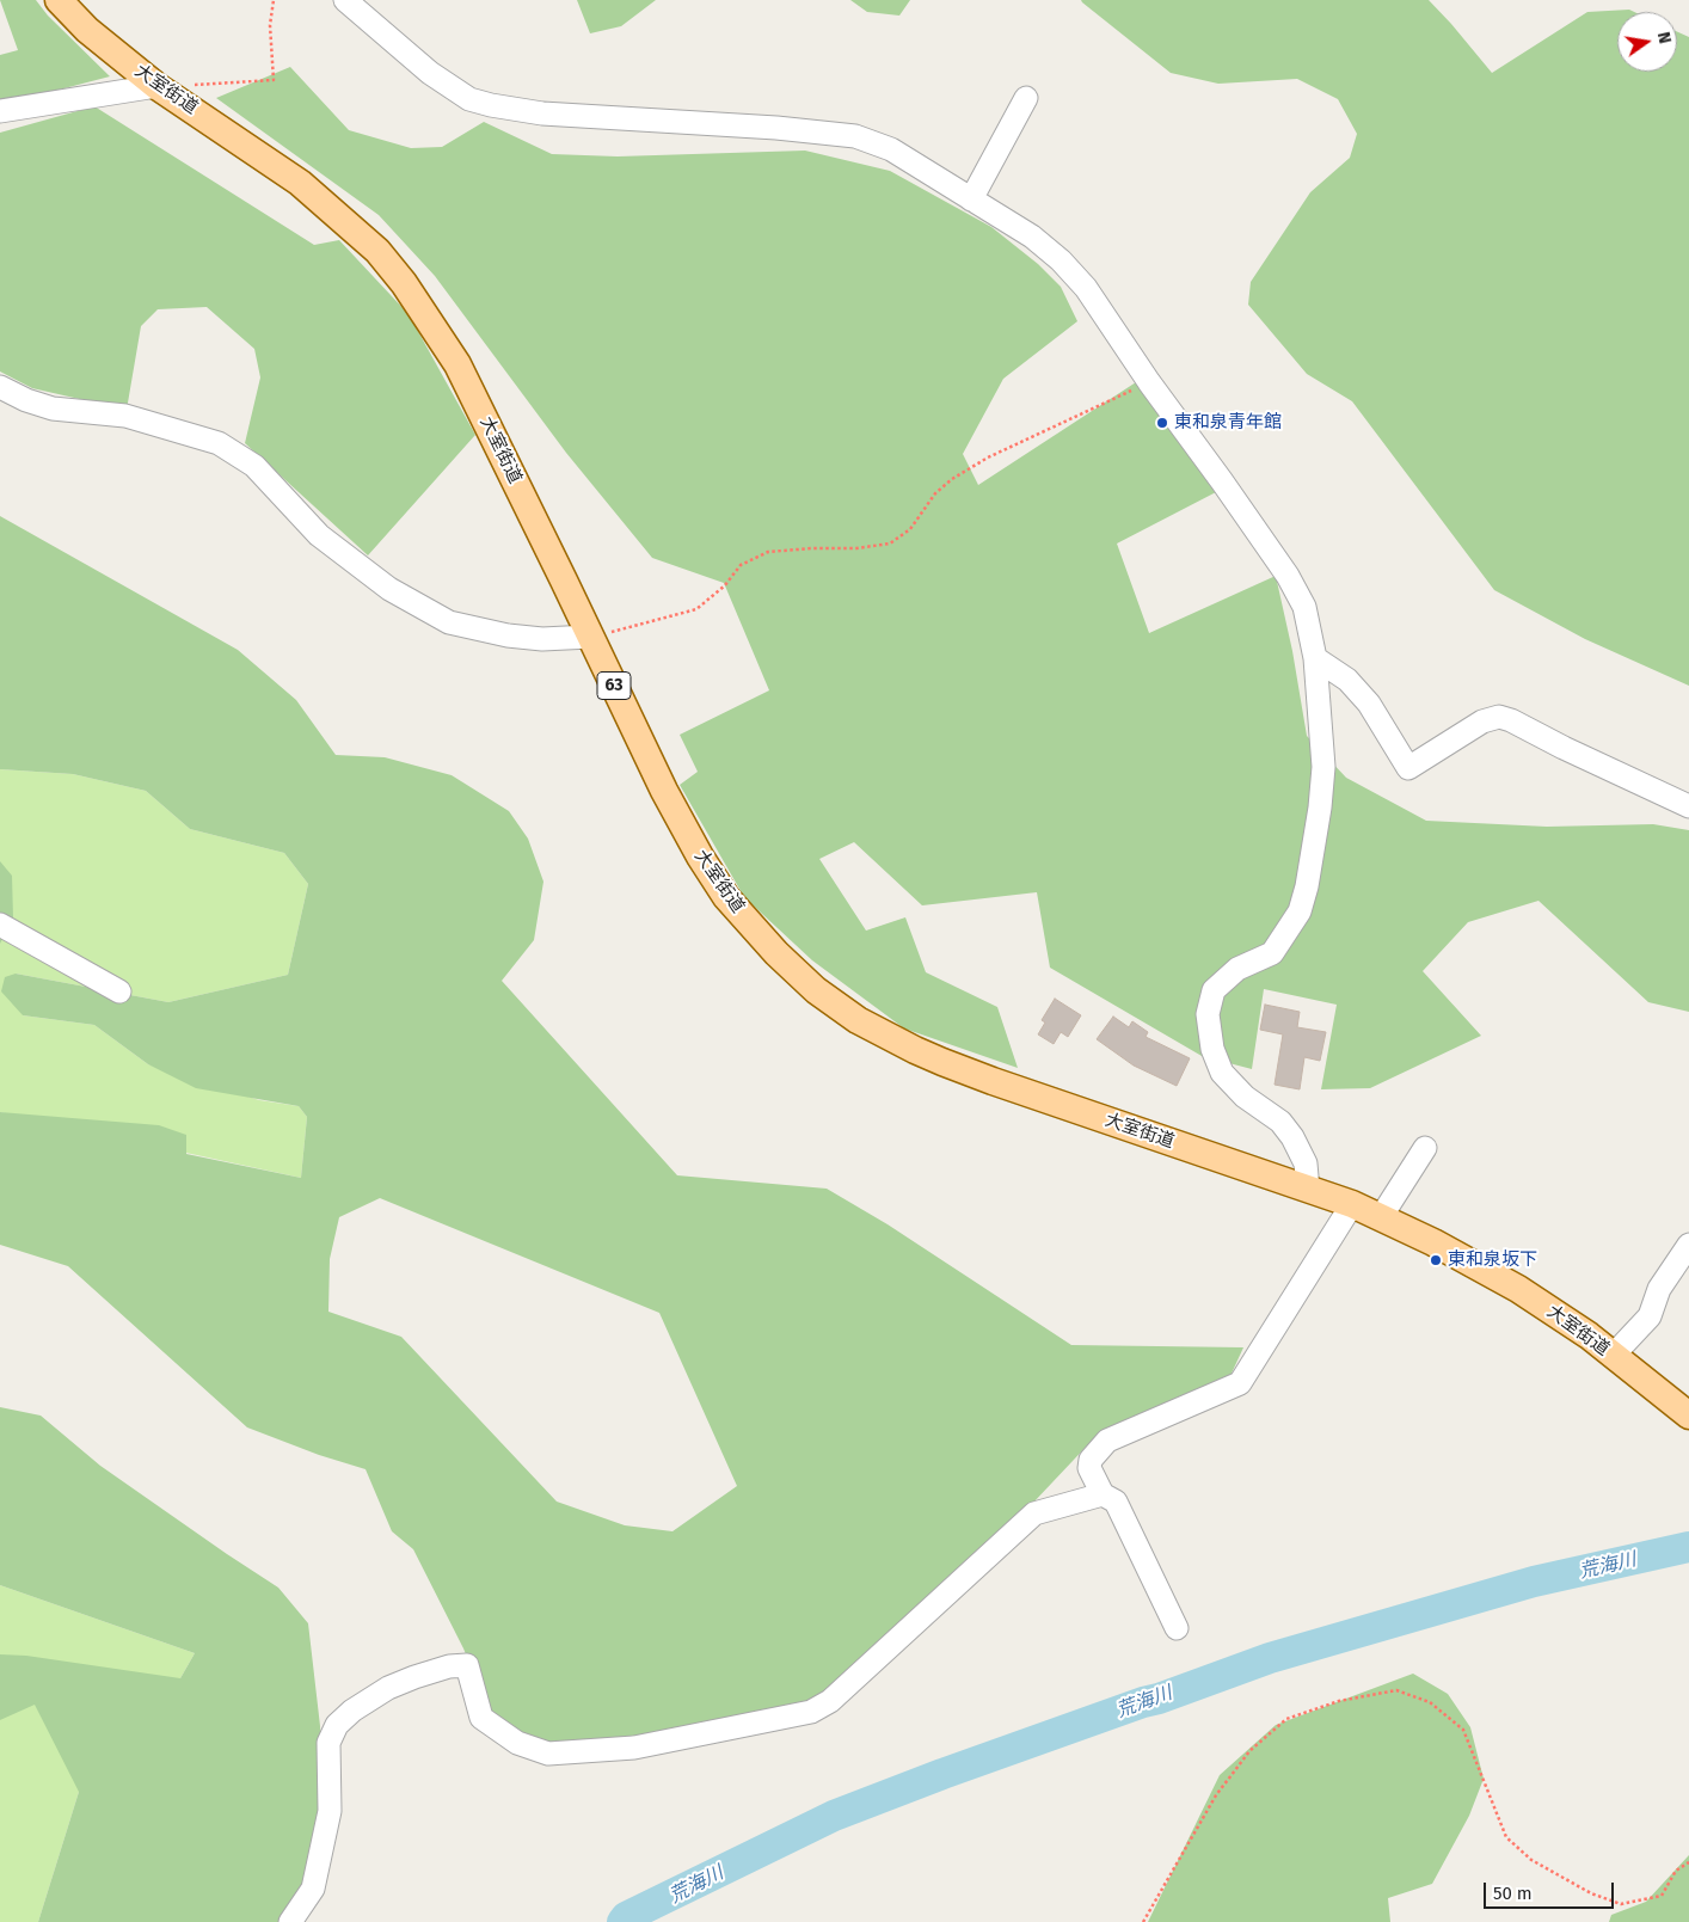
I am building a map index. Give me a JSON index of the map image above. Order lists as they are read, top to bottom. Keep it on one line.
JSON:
{"streets":{"main road":["大室街道","63"]},"water":["荒海川"],"places":["東和泉青年館","東和泉坂下"],"scale_bar":"50 m","north":"right"}
